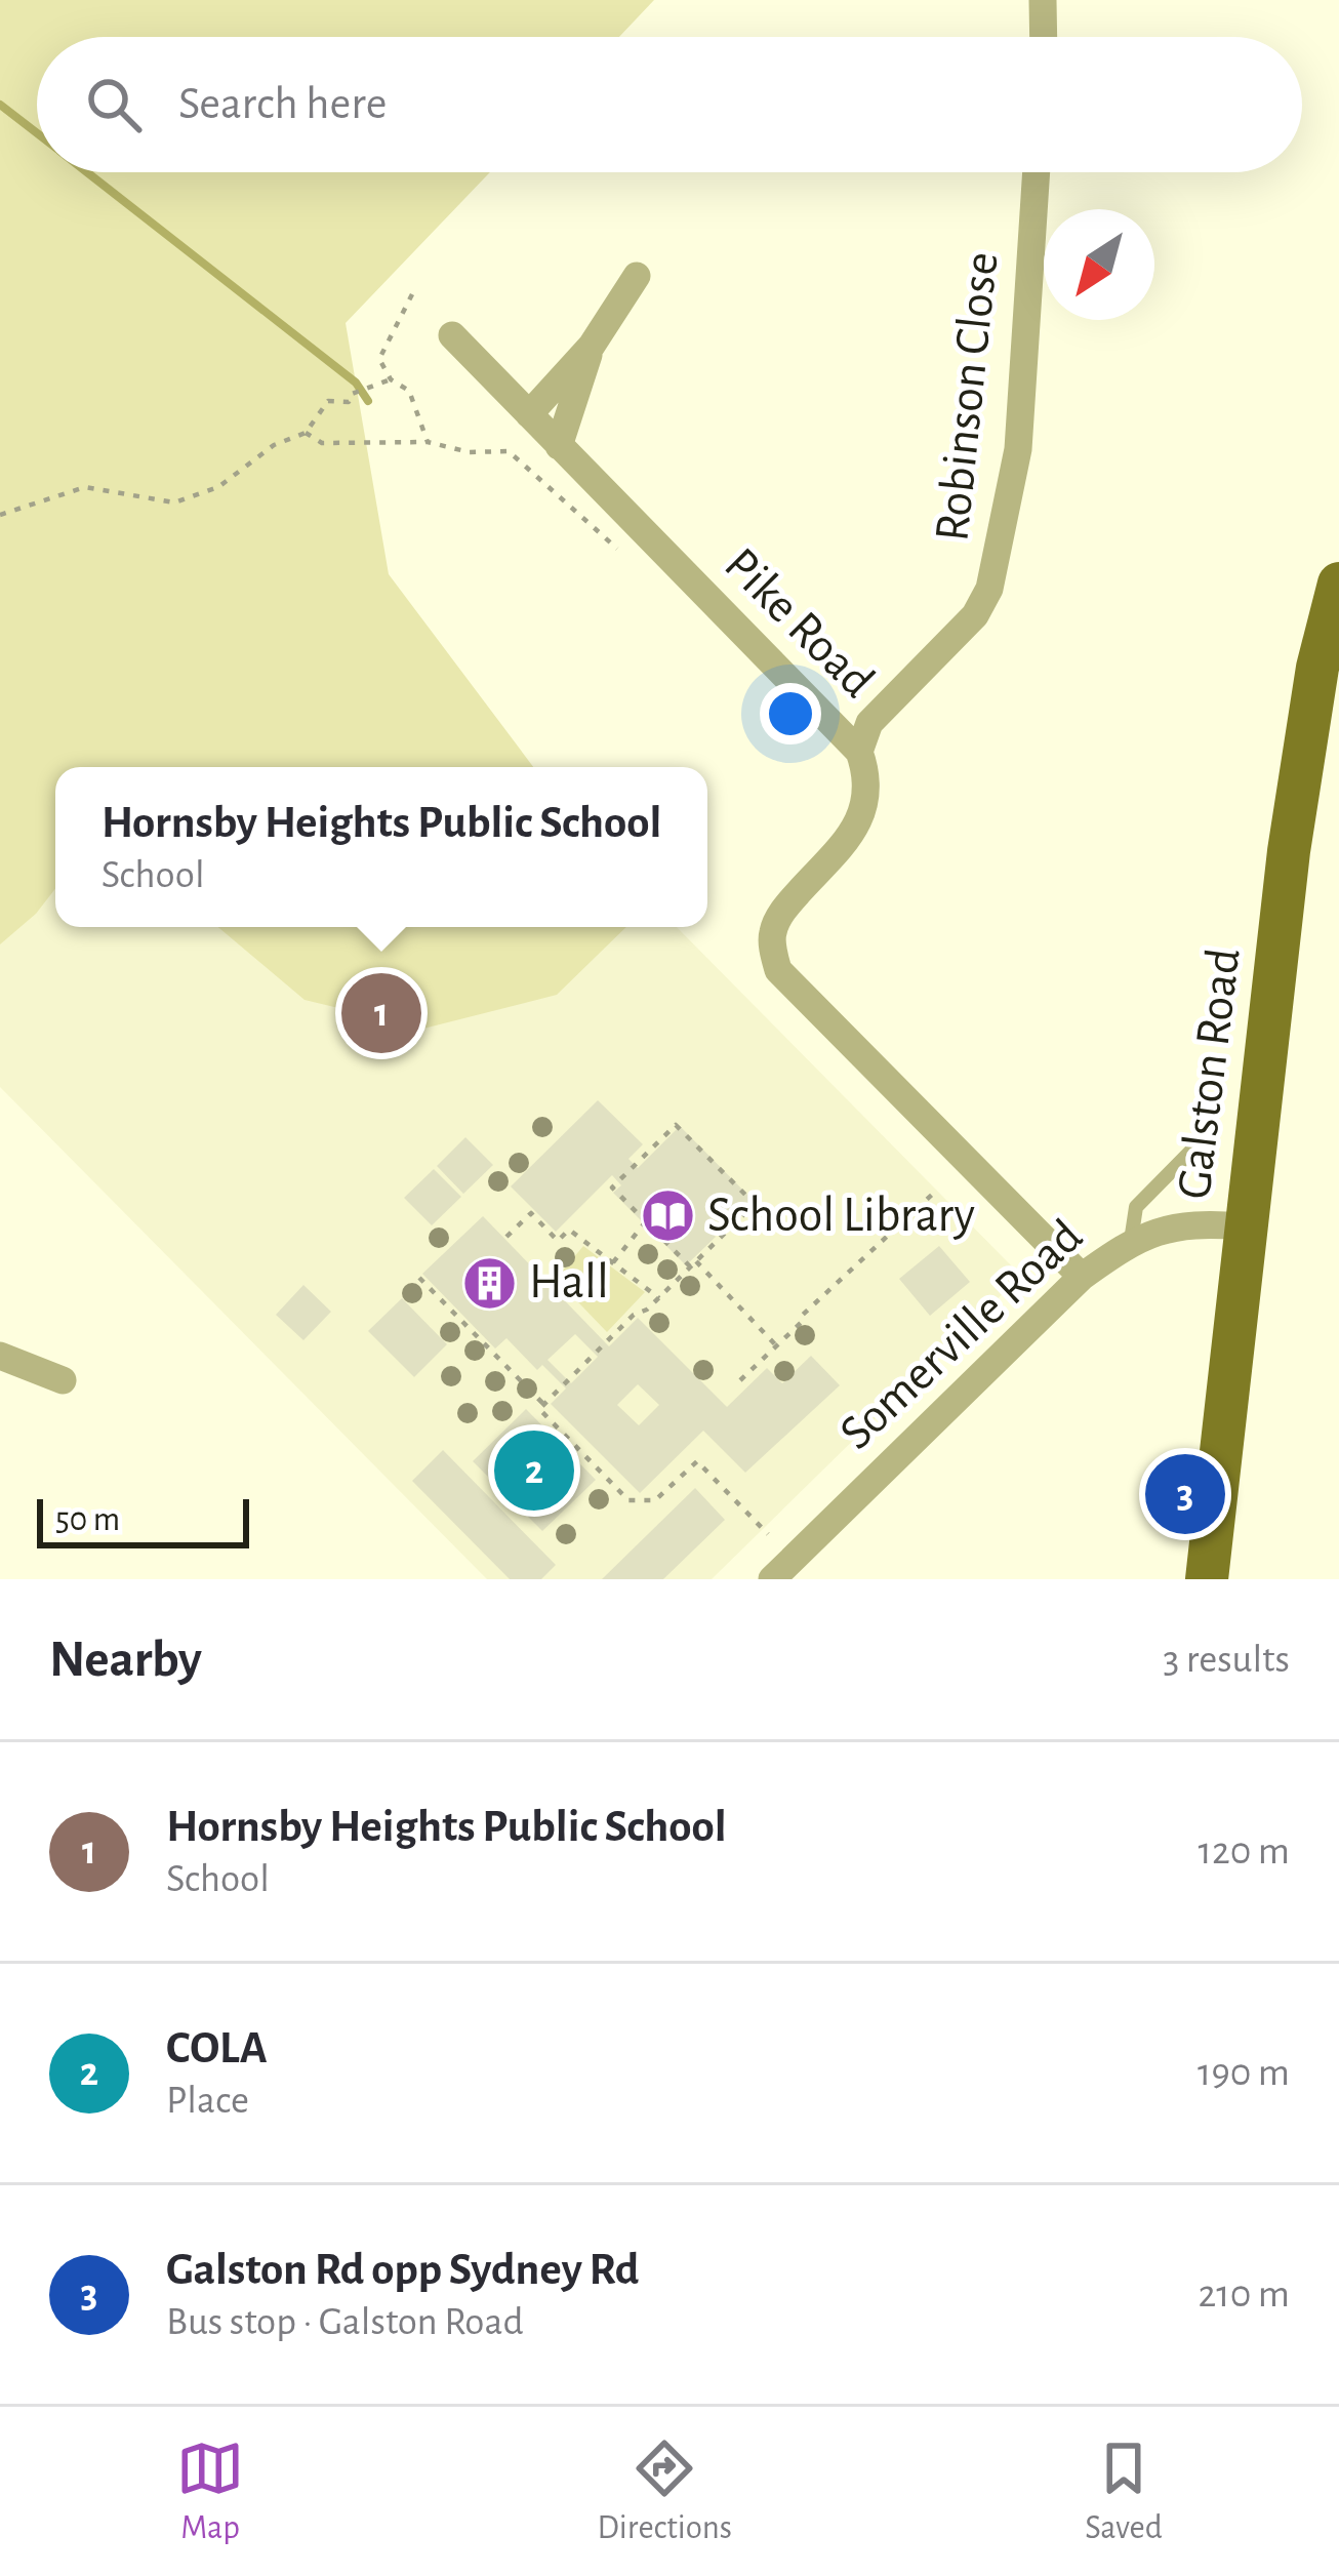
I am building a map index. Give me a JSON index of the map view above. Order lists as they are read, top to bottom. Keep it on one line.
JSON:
{"streets":{"main road":["Galston Road"],"street":["Robinson Close","Pike Road","Somerville Road"]},"crossings":[["Robinson Close","Pike Road"],["Pike Road","Somerville Road"],["Galston Road","Somerville Road"]],"places":{"library":["School Library"],"building":["Hall"]},"scale_bar":"50 m","north":"bottom left","page":{"search":"Search here","popup":["Hornsby Heights Public School","School"],"pins":["1","2","3"],"scale":"50 m","heading":["Nearby","3 results"],"list":[{"mark":"1","name":"Hornsby Heights Public School","note":"School","value":"120 m"},{"mark":"2","name":"COLA","note":"Place","value":"190 m"},{"mark":"3","name":"Galston Rd opp Sydney Rd","note":"Bus stop · Galston Road","value":"210 m"}],"nav":["Map","Directions","Saved"]}}
